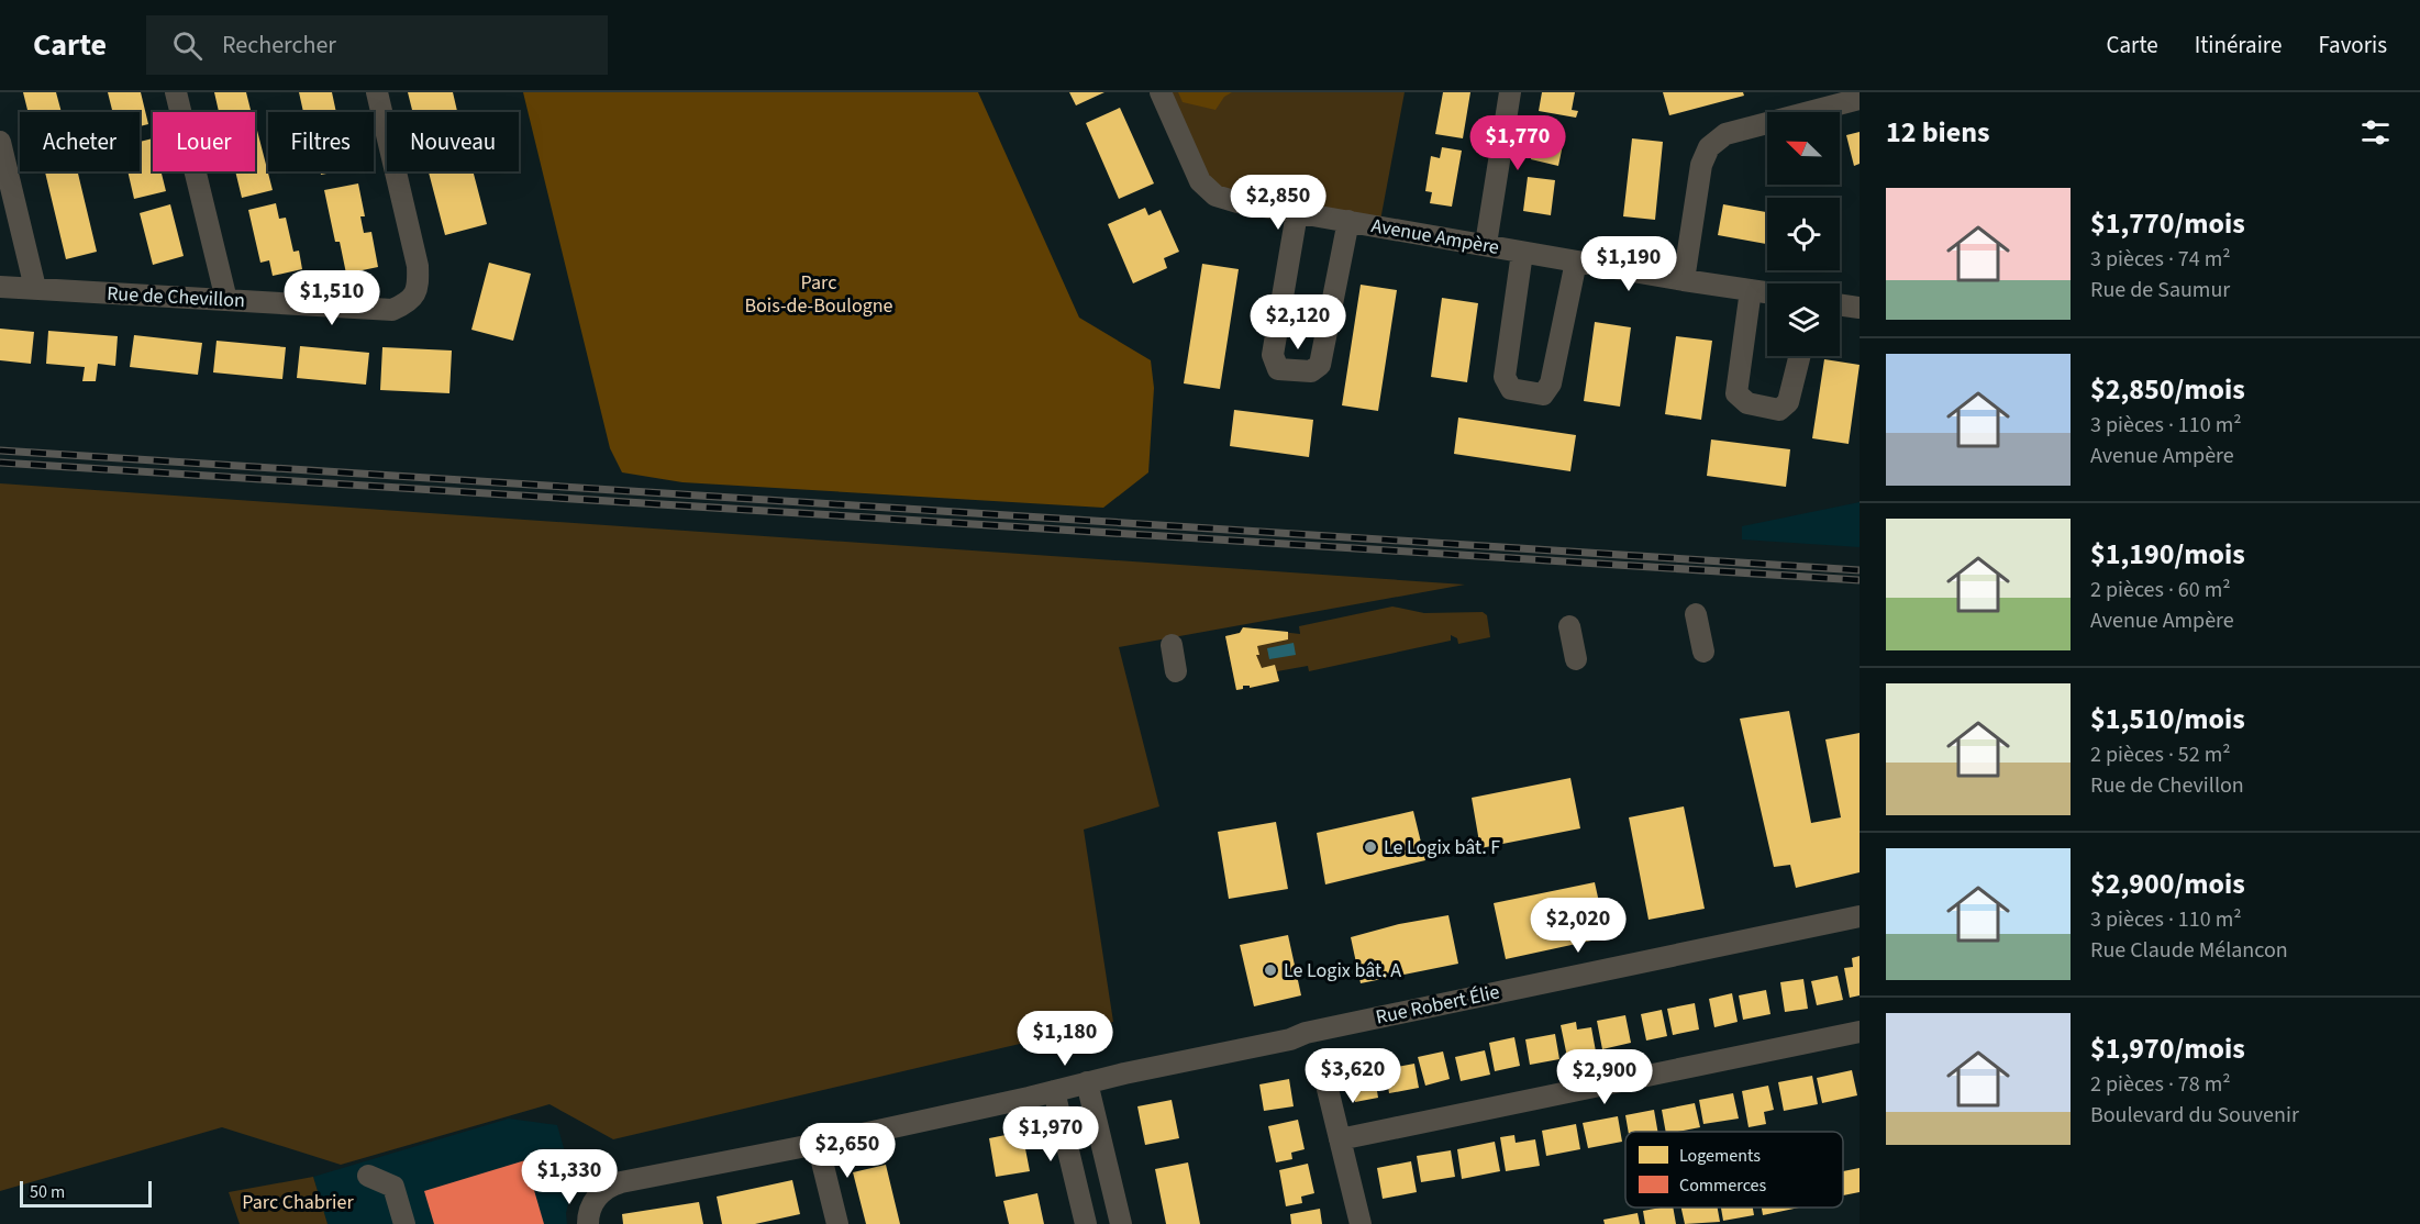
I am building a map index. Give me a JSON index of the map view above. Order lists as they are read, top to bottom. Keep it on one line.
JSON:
{"streets":{"street":["Avenue Ampère","Rue de Chevillon","Rue Robert Élie"]},"parks":["Parc Bois-de-Boulogne","Parc Chabrier"],"places":["Le Logix bât. F","Le Logix bât. A"],"legend":["Logements","Commerces"],"scale_bar":"50 m","north":"top left","page":{"header":"Carte","search":"Rechercher","nav":["Carte","Itinéraire","Favoris"],"heading":"12 biens","chip":["Acheter","Louer","Filtres","Nouveau"],"price":["$1,770","$2,850","$1,190","$1,510","$2,120","$2,020","$1,180","$3,620","$2,900","$1,970","$2,650","$1,330"],"list":[{"name":"$1,770/mois","note":"3 pièces · 74 m² · Rue de Saumur"},{"name":"$2,850/mois","note":"3 pièces · 110 m² · Avenue Ampère"},{"name":"$1,190/mois","note":"2 pièces · 60 m² · Avenue Ampère"},{"name":"$1,510/mois","note":"2 pièces · 52 m² · Rue de Chevillon"},{"name":"$2,900/mois","note":"3 pièces · 110 m² · Rue Claude Mélancon"},{"name":"$1,970/mois","note":"2 pièces · 78 m² · Boulevard du Souvenir"}],"scale":"50 m"}}
